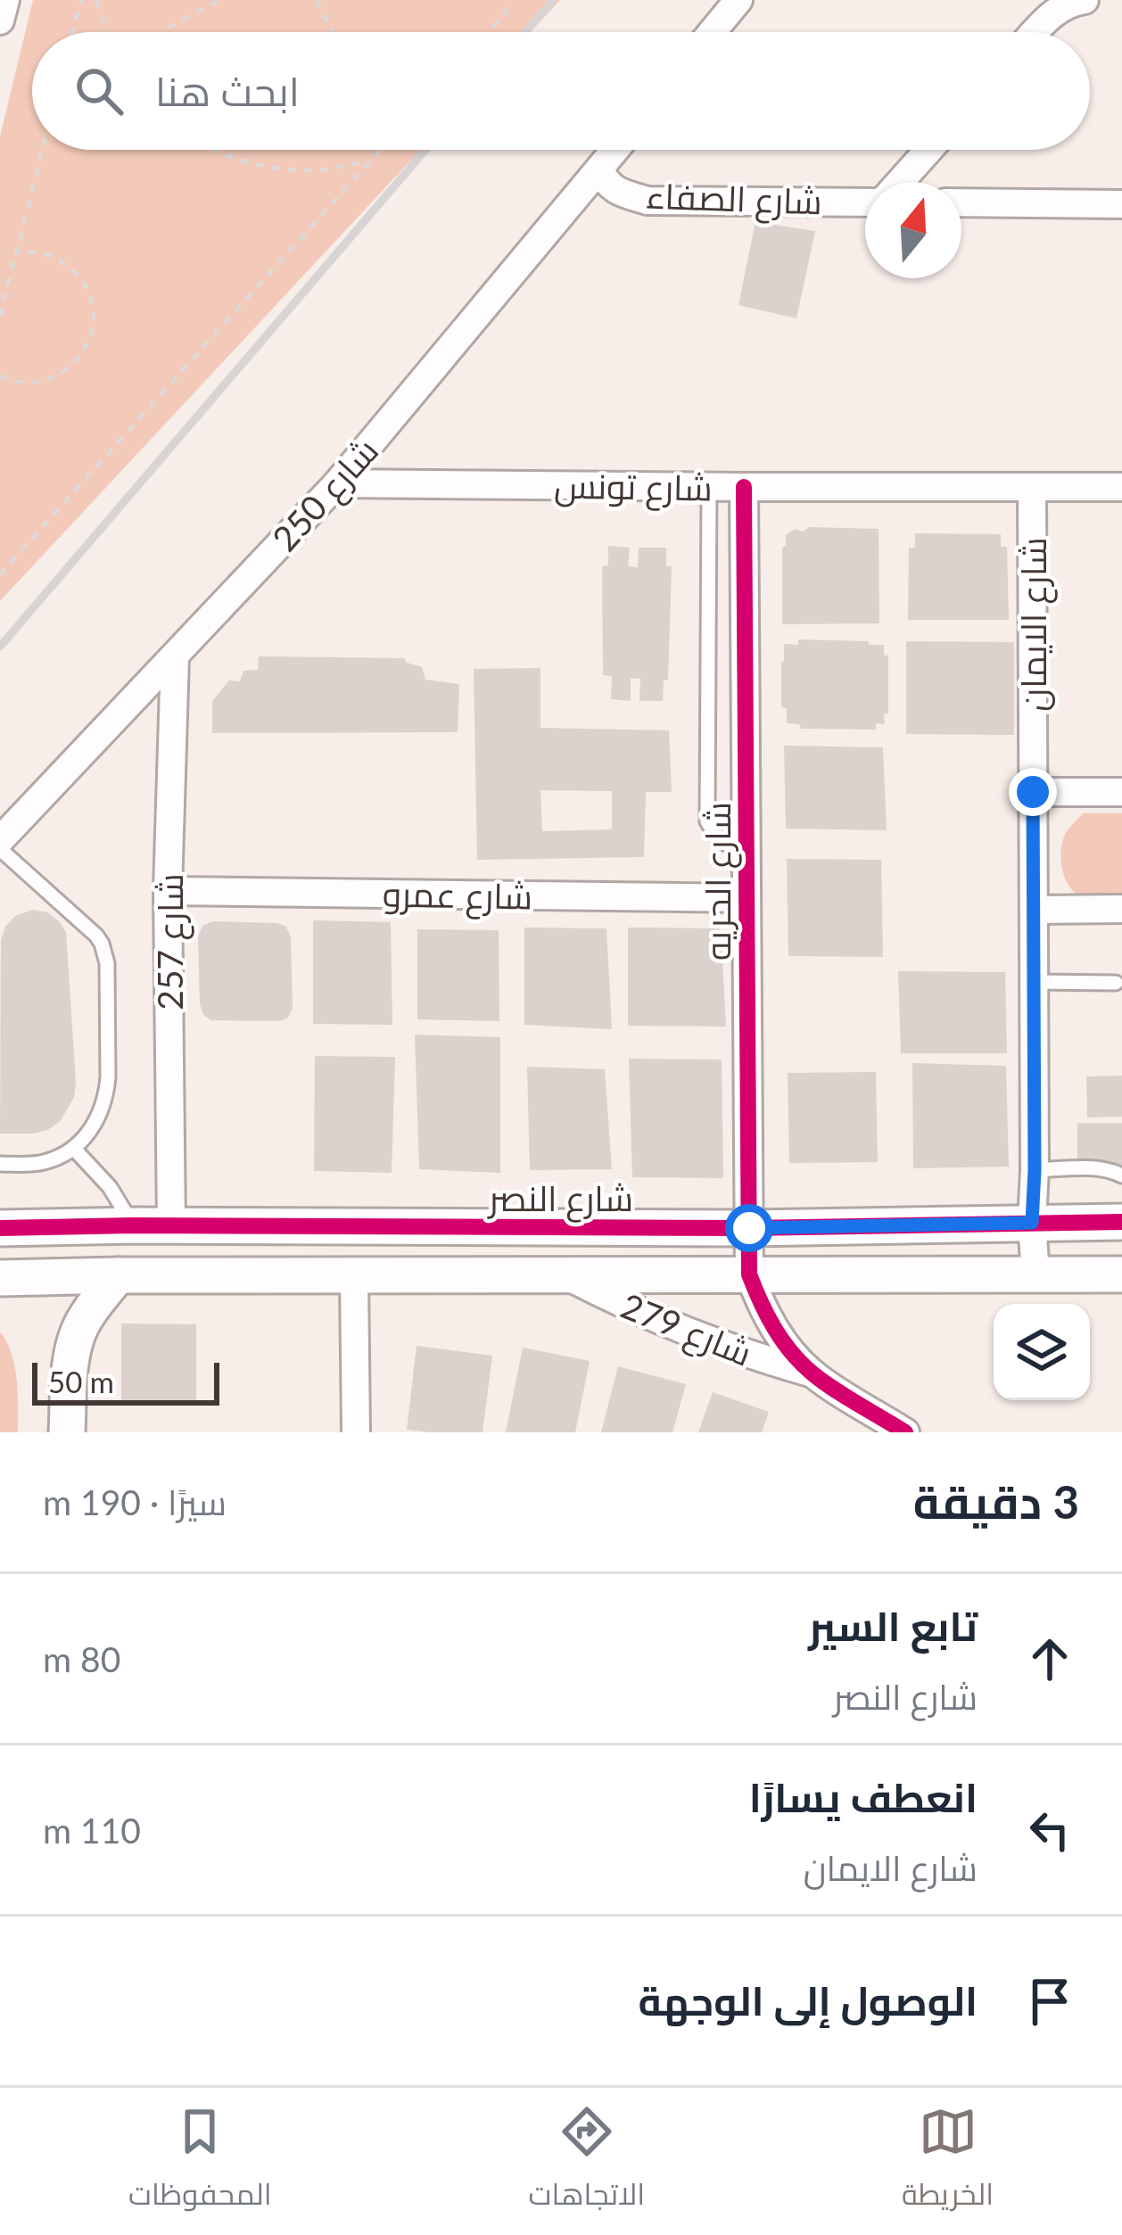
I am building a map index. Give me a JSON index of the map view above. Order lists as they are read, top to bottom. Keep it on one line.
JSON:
{"streets":{"street":["شارع الصفاء","شارع تونس","شارع 250","شارع الايمان","شارع الحريه","شارع عمرو","شارع 257","شارع النصر","شارع 279"]},"crossings":[["شارع الصفاء","شارع 250"],["شارع تونس","شارع 250"],["شارع تونس","شارع الايمان"],["شارع تونس","شارع الحريه"],["شارع 250","شارع 257"],["شارع الايمان","شارع النصر"],["شارع الحريه","شارع عمرو"],["شارع الحريه","شارع النصر"],["شارع الحريه","شارع 279"],["شارع عمرو","شارع 257"],["شارع 257","شارع النصر"]],"scale_bar":"50 m","north":"top","page":{"search":"ابحث هنا","scale":"50 m","heading":["3 دقيقة","سيرًا · 190 m"],"list":[["تابع السير","شارع النصر","80 m"],["انعطف يسارًا","شارع الايمان","110 m"],"الوصول إلى الوجهة"],"nav":["الخريطة","الاتجاهات","المحفوظات"]}}
